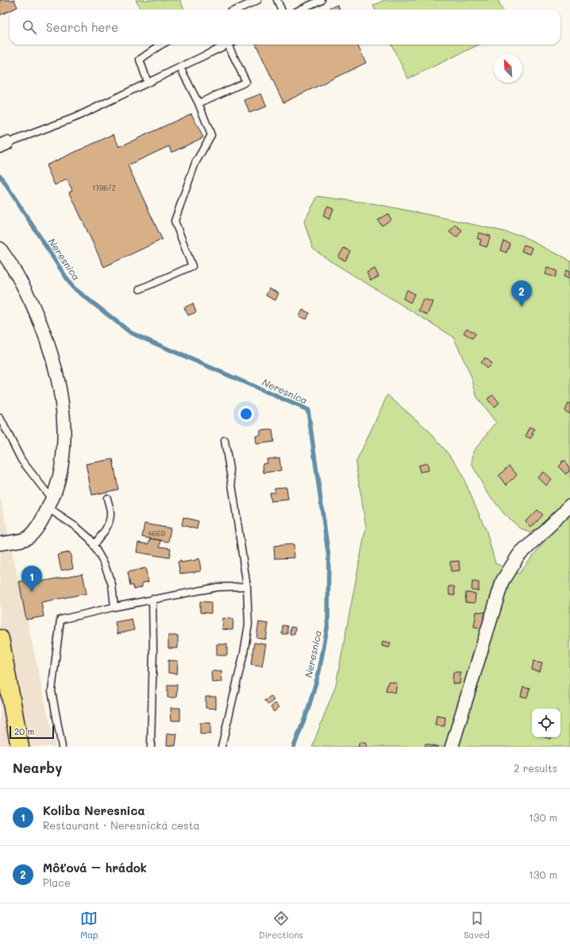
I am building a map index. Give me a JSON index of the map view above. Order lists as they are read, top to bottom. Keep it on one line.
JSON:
{"water":["Neresnica"],"house_numbers":["1796/2","4669"],"scale_bar":"20 m","north":"top left","page":{"search":"Search here","pins":["2","1"],"scale":"20 m","heading":["Nearby","2 results"],"list":[{"mark":"1","name":"Koliba Neresnica","note":"Restaurant · Neresnická cesta","value":"130 m"},{"mark":"2","name":"Môťová – hrádok","note":"Place","value":"130 m"}],"nav":["Map","Directions","Saved"]}}
